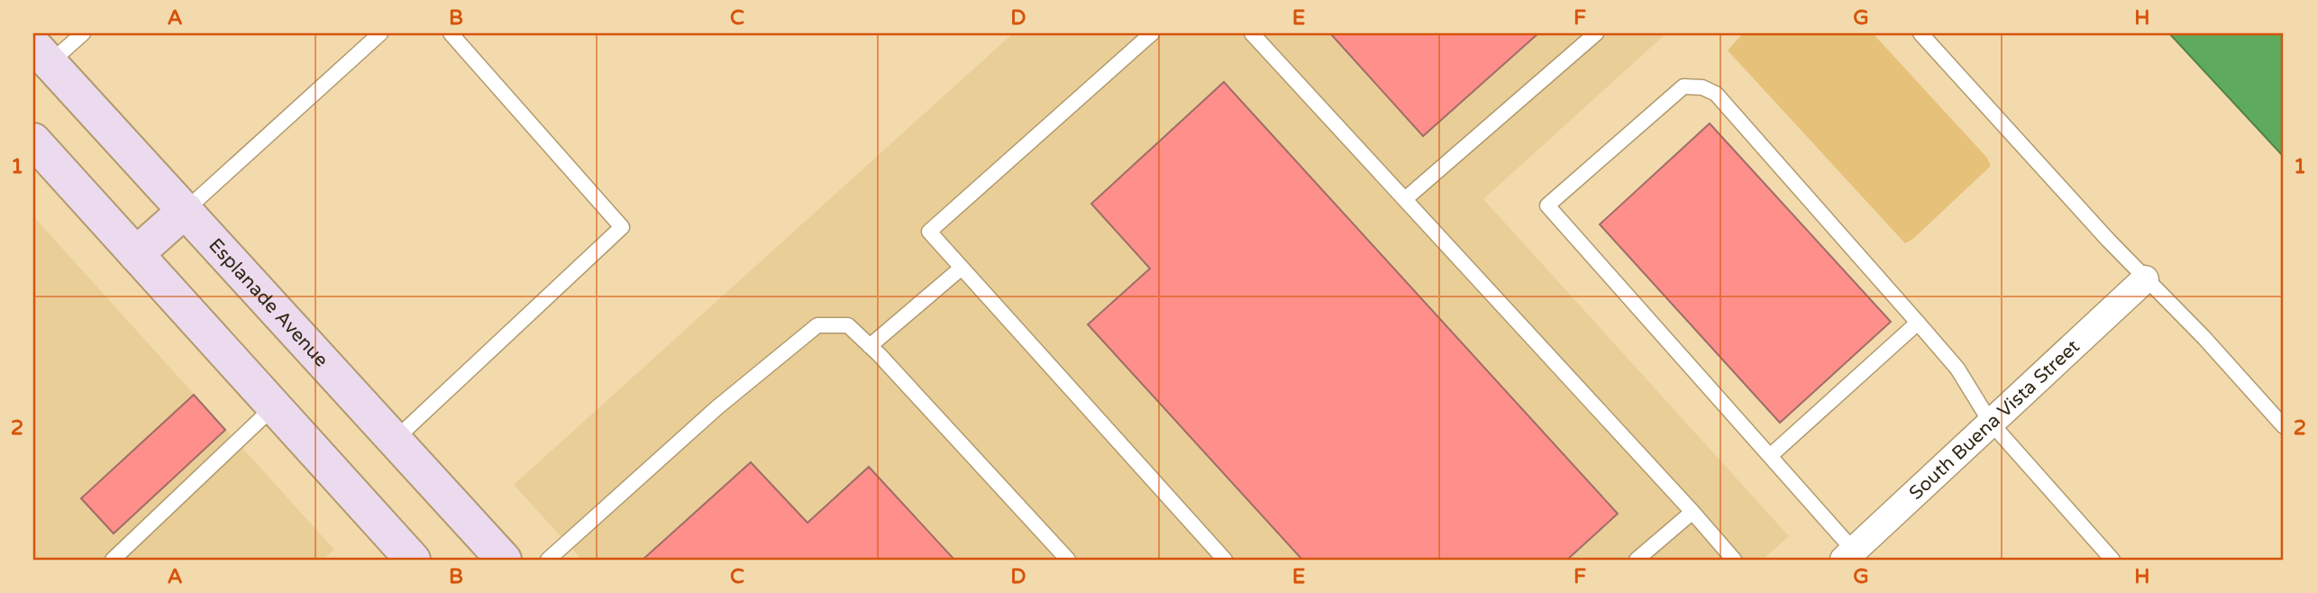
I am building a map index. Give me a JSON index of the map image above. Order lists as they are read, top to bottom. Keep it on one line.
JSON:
{"streets":{"main road":["Esplanade Avenue"],"street":["South Buena Vista Street"]},"grid":{"columns":["A","B","C","D","E","F","G","H"],"rows":["1","2"]}}
